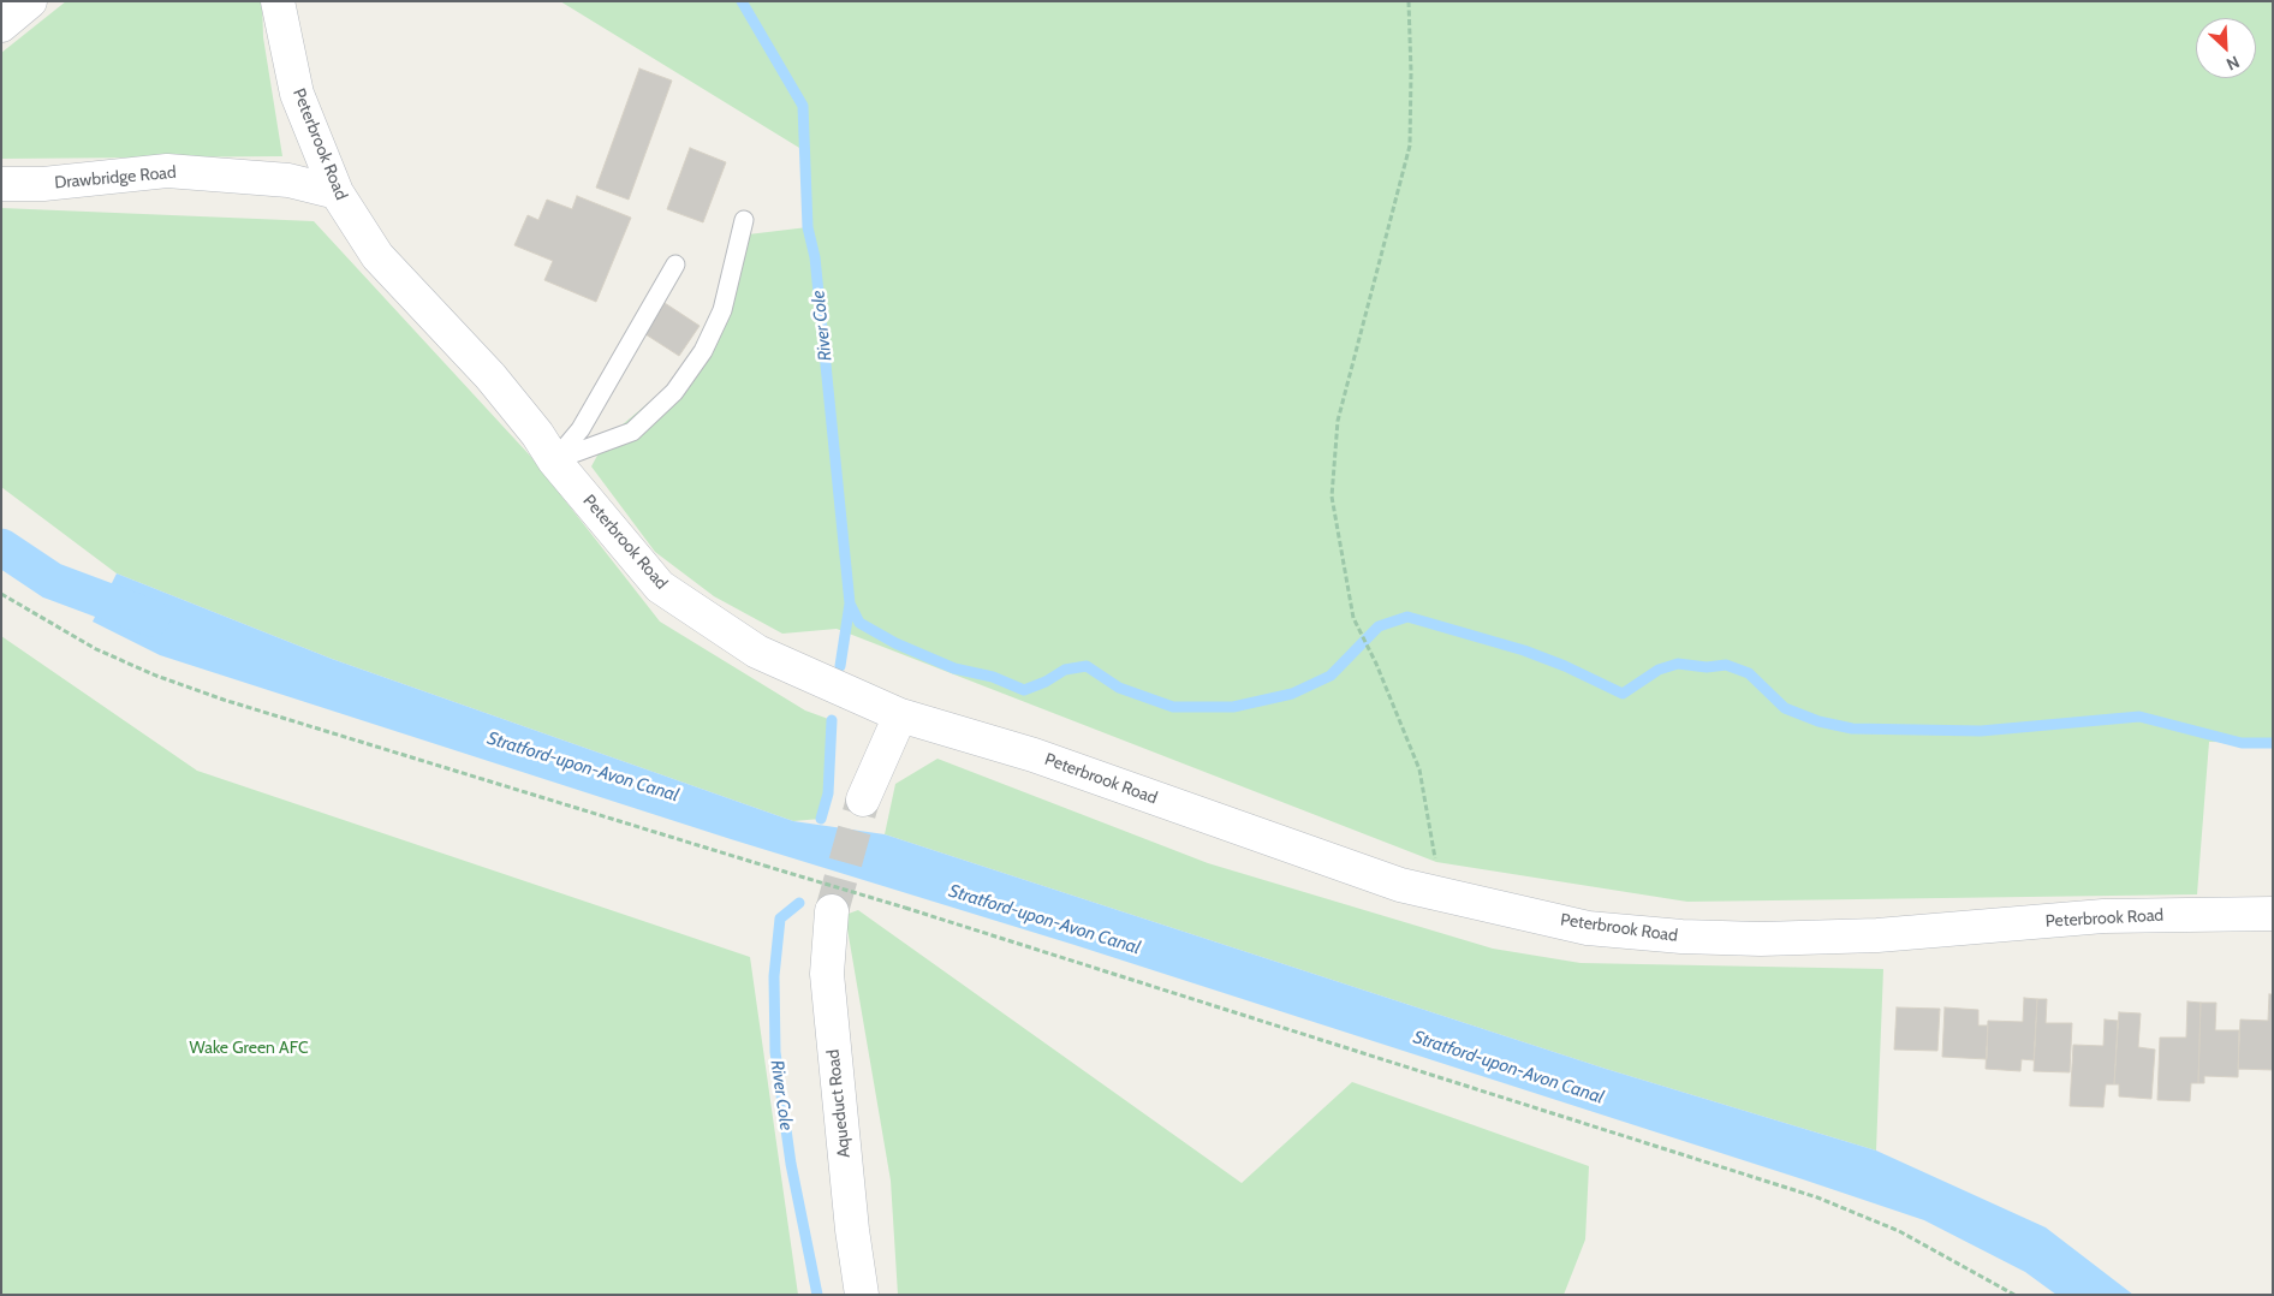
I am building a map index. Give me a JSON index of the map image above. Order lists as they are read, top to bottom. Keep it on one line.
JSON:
{"streets":{"street":["Peterbrook Road","Drawbridge Road","Aqueduct Road"]},"crossings":[["Peterbrook Road","Drawbridge Road"]],"water":["River Cole","Stratford-upon-Avon Canal"],"parks":["Wake Green AFC"],"north":"bottom right"}
